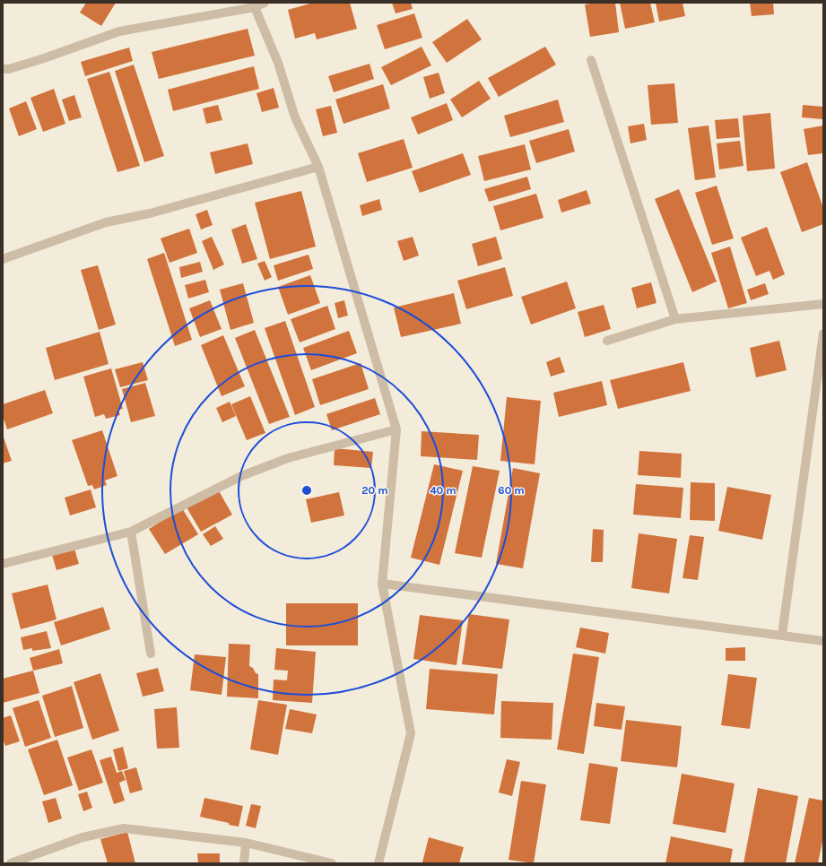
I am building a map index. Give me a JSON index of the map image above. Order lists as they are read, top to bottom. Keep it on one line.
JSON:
{"rings":["20 m","40 m","60 m"]}
